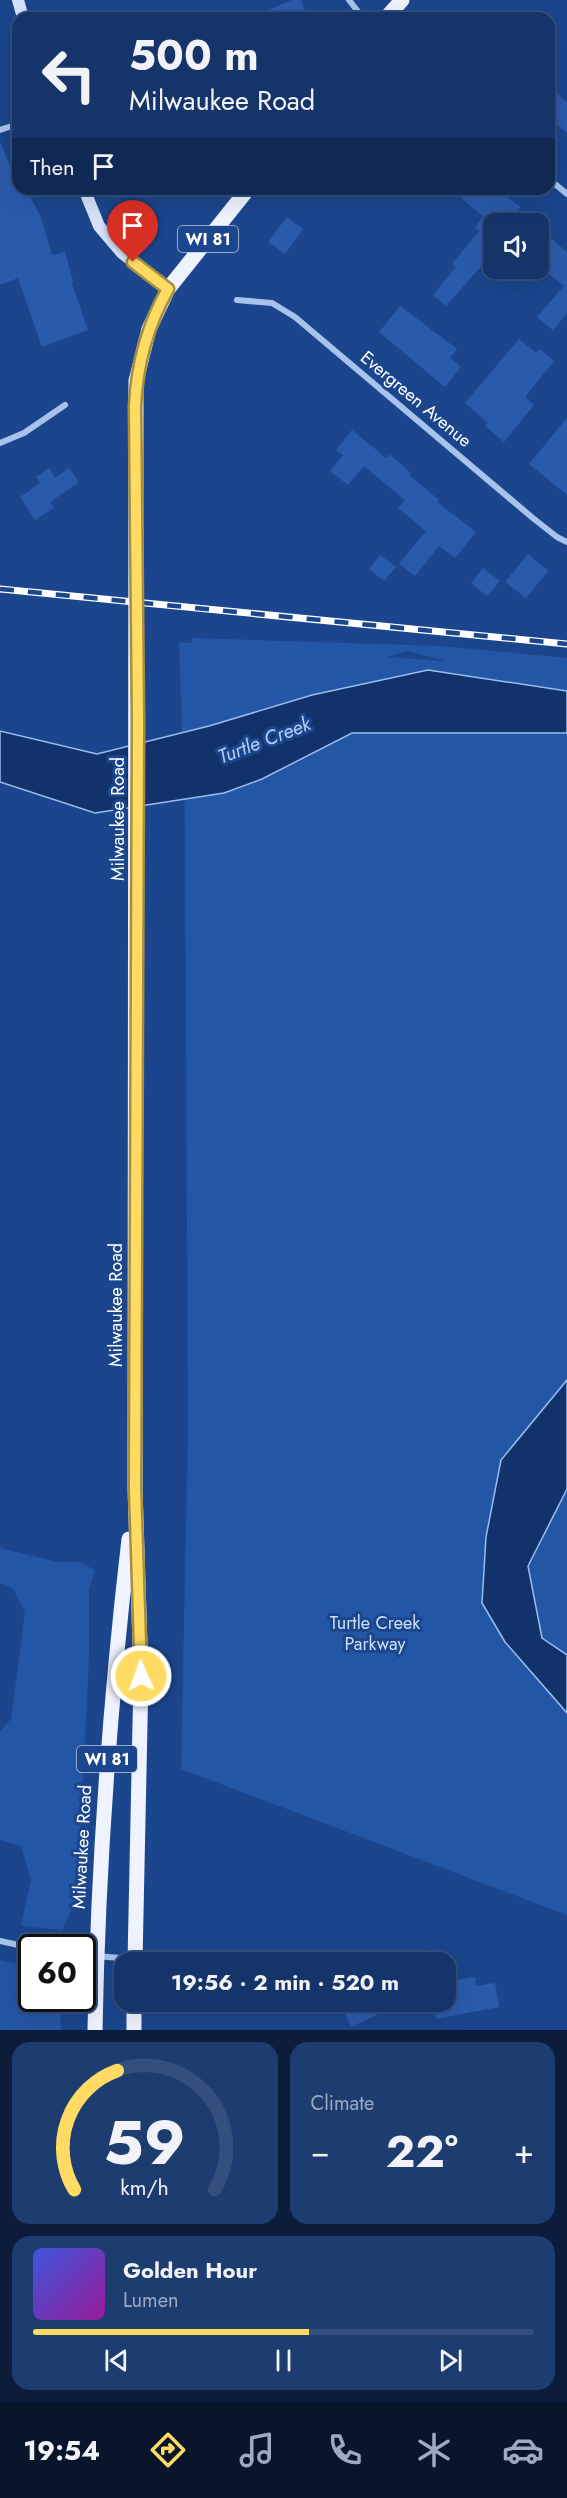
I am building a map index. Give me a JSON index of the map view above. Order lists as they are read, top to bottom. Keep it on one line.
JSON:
{"streets":{"main road":["WI 81","Milwaukee Road"],"street":["Evergreen Avenue"]},"crossings":[["WI 81","Milwaukee Road"]],"water":["Turtle Creek"],"parks":["Turtle Creek Parkway"],"page":{"turn":["500 m","Milwaukee Road"],"then":"Then","limit":"60","trip":"19:56 · 2 min · 520 m","tile":"Climate","heat":["−","22°","+"],"song":["Golden Hour","Lumen"],"tabs":"19:54","gauge":["59","km/h"]}}
